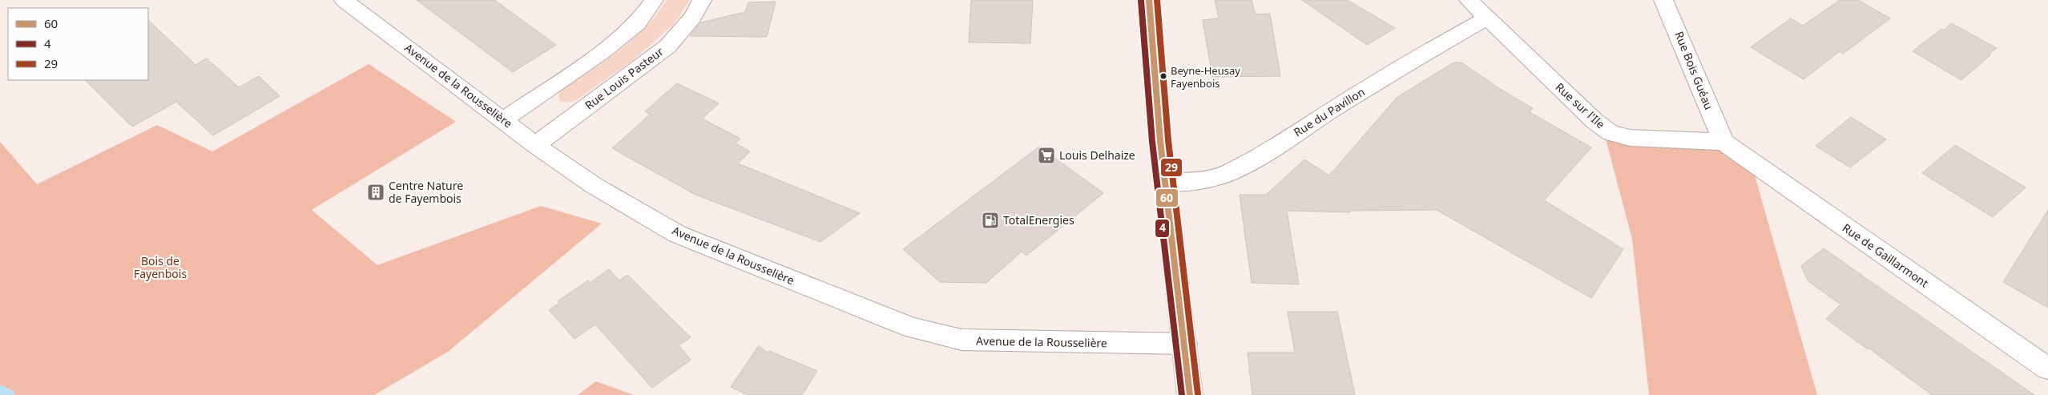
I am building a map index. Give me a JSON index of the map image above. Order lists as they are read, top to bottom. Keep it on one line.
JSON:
{"streets":{"street":["Rue Bois Guéau","Rue Louis Pasteur","Avenue de la Rousselière","Rue sur l'Ile","Rue du Pavillon","Rue de Gaillarmont"]},"crossings":[["Rue Bois Guéau","Rue sur l'Ile"],["Rue Bois Guéau","Rue de Gaillarmont"],["Rue Louis Pasteur","Avenue de la Rousselière"],["Rue sur l'Ile","Rue du Pavillon"],["Rue sur l'Ile","Rue de Gaillarmont"]],"parks":["Bois de Fayenbois"],"places":{"other":["Beyne-Heusay Fayenbois"],"supermarket":["Louis Delhaize"],"building":["Centre Nature de Fayembois"],"fuel station":["TotalEnergies"]},"lines":["transit line 60","transit line 29","transit line 4"],"legend":["60","4","29"]}
